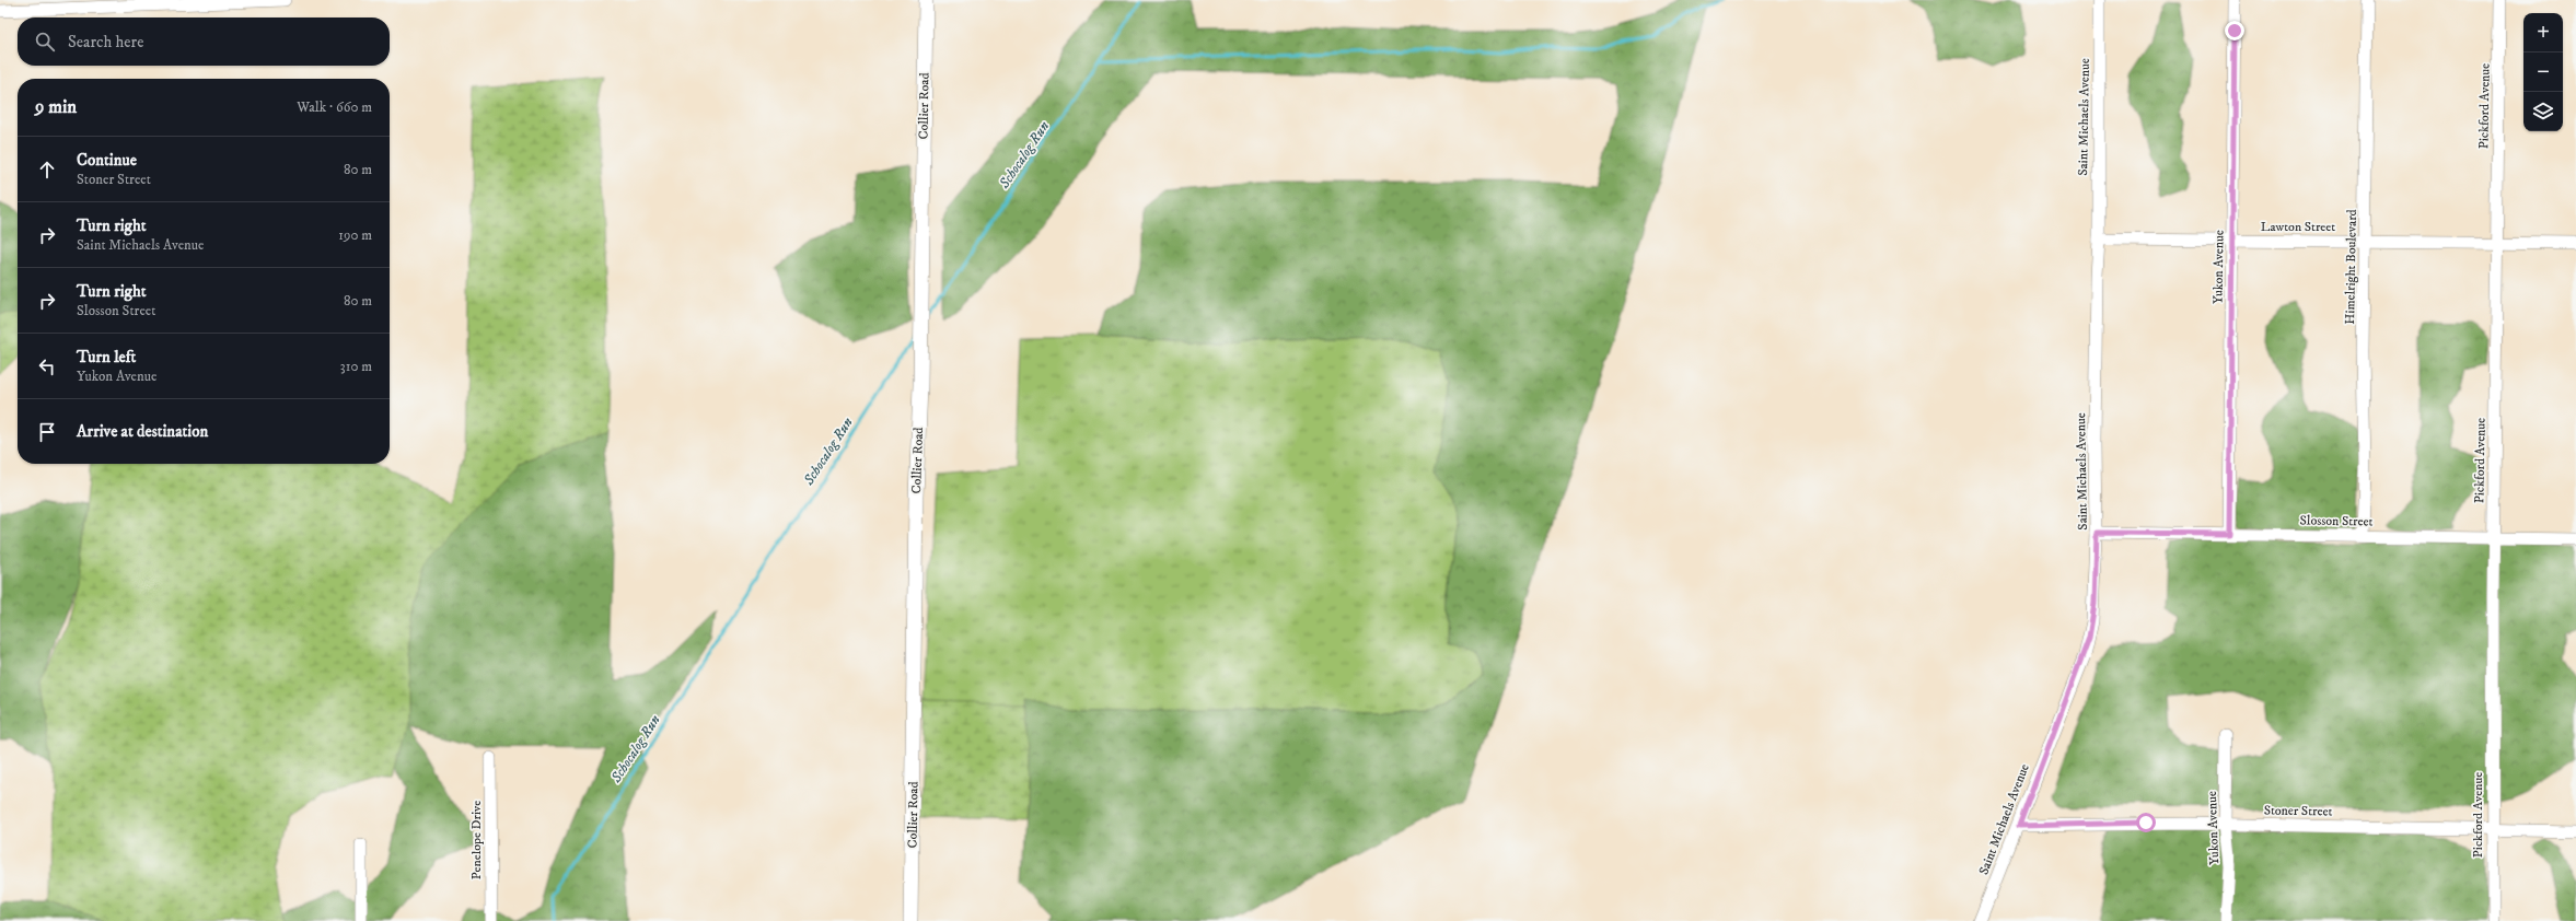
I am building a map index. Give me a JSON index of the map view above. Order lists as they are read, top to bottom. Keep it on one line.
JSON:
{"streets":{"street":["Collier Road","Pickford Avenue","Saint Michaels Avenue","Lawton Street","Yukon Avenue","Himelright Boulevard","Slosson Street","Stoner Street","Penelope Drive"]},"crossings":[["Pickford Avenue","Lawton Street"],["Pickford Avenue","Slosson Street"],["Pickford Avenue","Stoner Street"],["Saint Michaels Avenue","Lawton Street"],["Saint Michaels Avenue","Slosson Street"],["Saint Michaels Avenue","Stoner Street"],["Lawton Street","Yukon Avenue"],["Lawton Street","Himelright Boulevard"],["Yukon Avenue","Slosson Street"],["Yukon Avenue","Stoner Street"],["Himelright Boulevard","Slosson Street"]],"water":["Schocalog Run"],"page":{"map_buttons":["+","−"],"search":"Search here","heading":["9 min","Walk · 660 m"],"list":[["Continue","Stoner Street","80 m"],["Turn right","Saint Michaels Avenue","190 m"],["Turn right","Slosson Street","80 m"],["Turn left","Yukon Avenue","310 m"],"Arrive at destination"]}}
